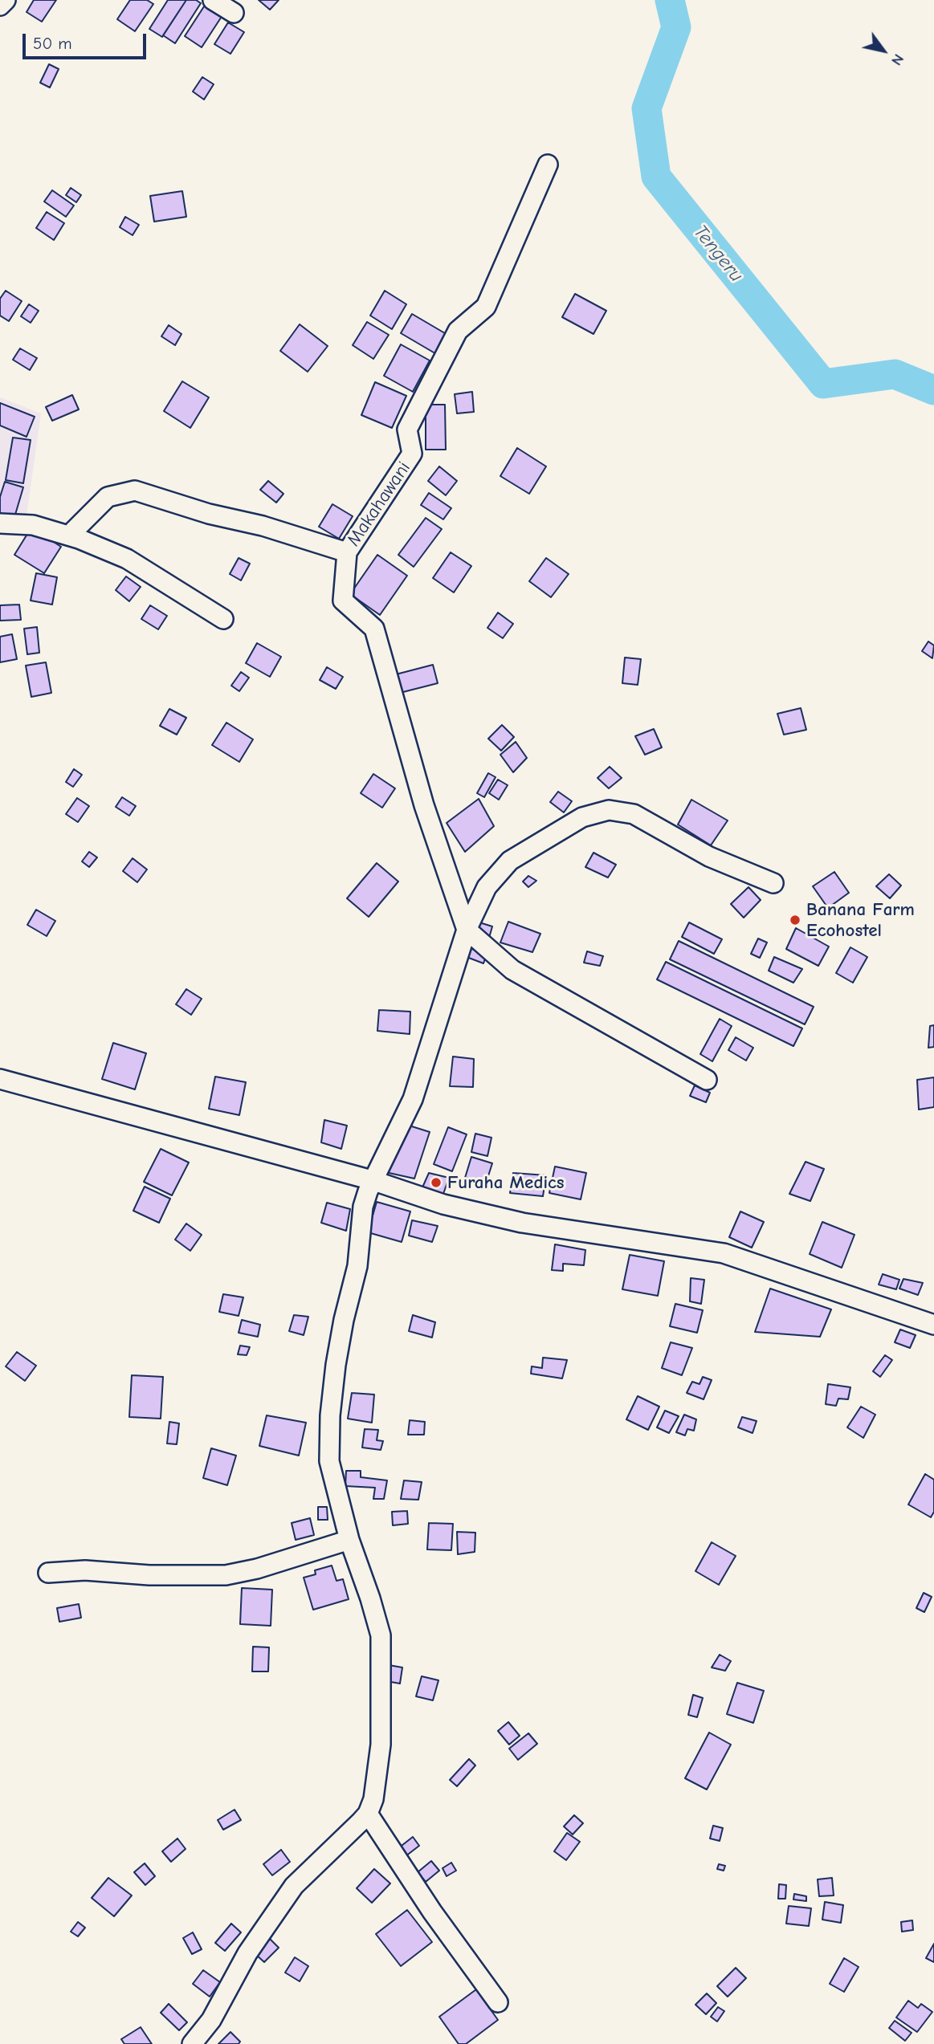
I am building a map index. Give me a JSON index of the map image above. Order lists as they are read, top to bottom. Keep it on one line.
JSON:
{"streets":{"street":["Makahawani"]},"water":["Tengeru"],"places":["Banana Farm Ecohostel","Furaha Medics"],"scale_bar":"50 m","north":"bottom right"}
